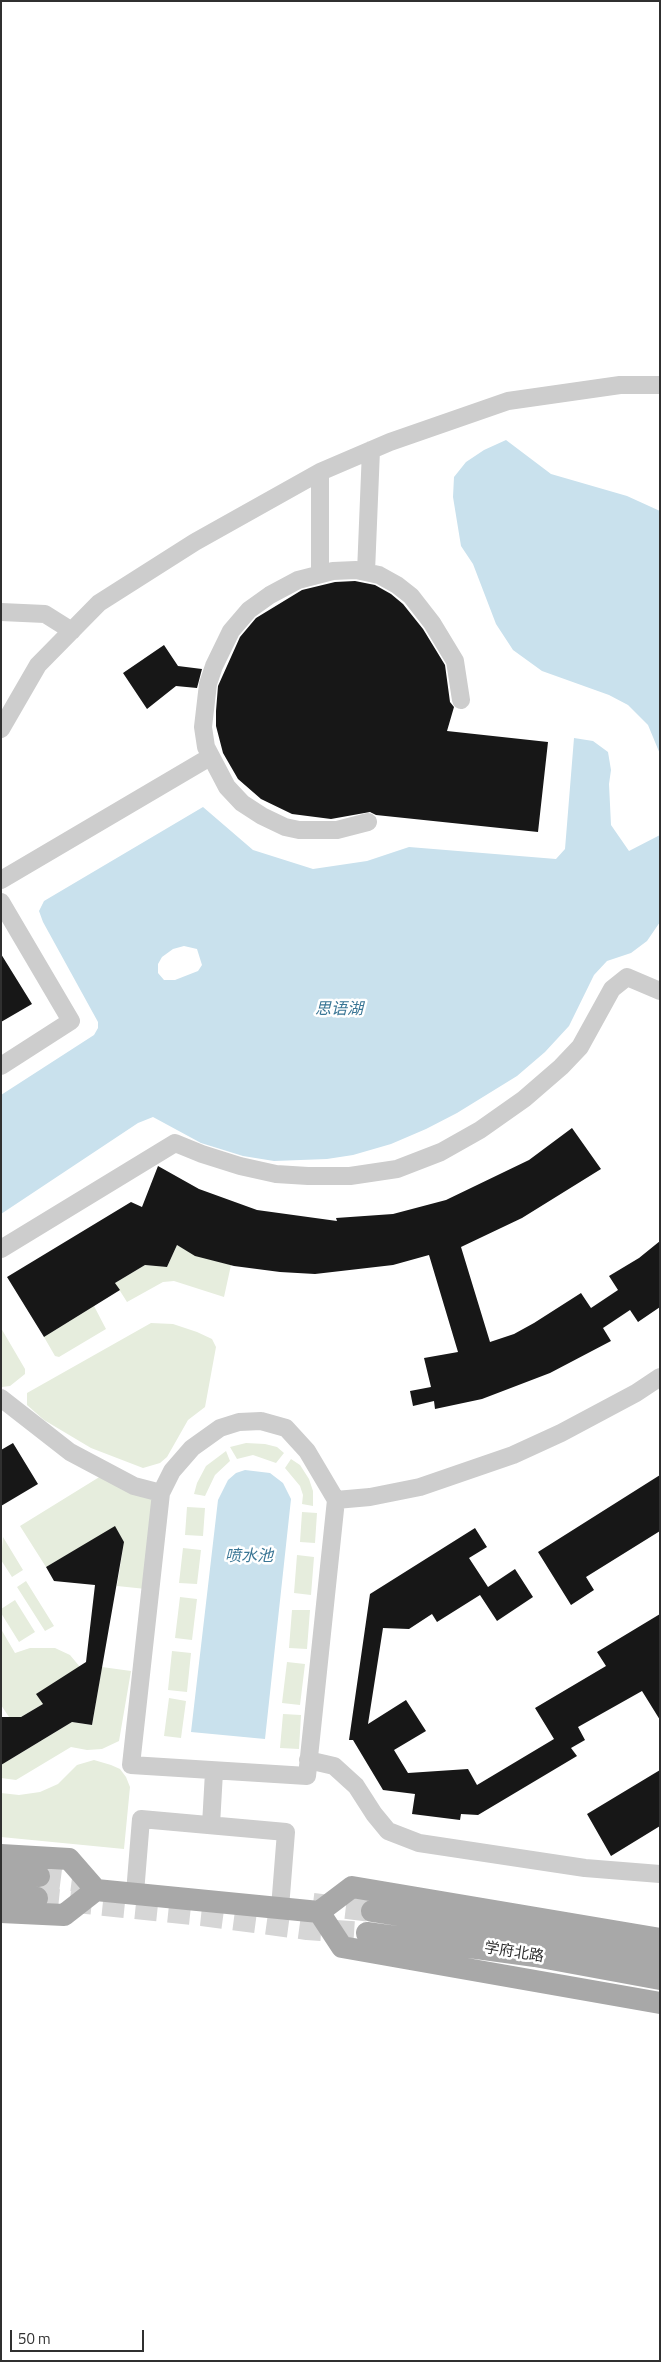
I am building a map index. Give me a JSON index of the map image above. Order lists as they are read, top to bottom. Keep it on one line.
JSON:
{"streets":{"main road":["学府北路"]},"water":["思语湖","喷水池"],"scale_bar":"50 m"}
